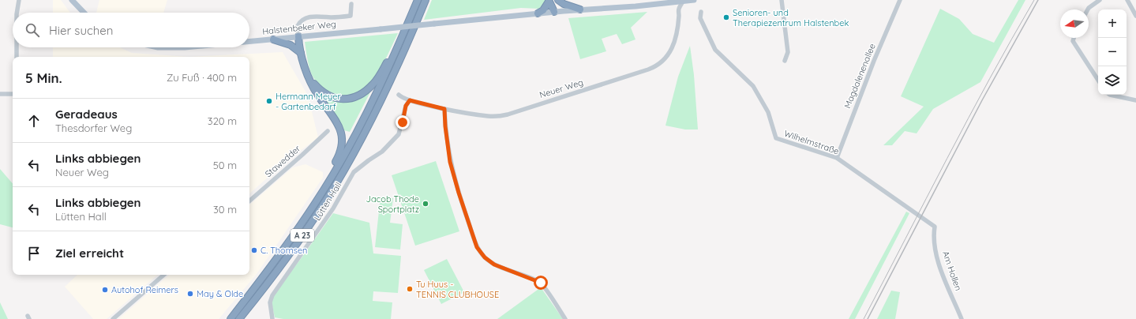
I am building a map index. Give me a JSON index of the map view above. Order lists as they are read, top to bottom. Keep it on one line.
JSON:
{"streets":{"highway":["A 23"],"main road":["Halstenbeker Weg"],"street":["Magdalenenallee","Neuer Weg","Wilhelmstraße","Stawedder","Lütten Hall","Am Hollen"]},"crossings":[["Halstenbeker Weg","Neuer Weg"],["Magdalenenallee","Wilhelmstraße"],["Neuer Weg","Lütten Hall"],["Wilhelmstraße","Am Hollen"]],"places":["Senioren- und Therapiezentrum Halstenbek","Hermann Meyer - Gartenbedarf","Jacob Thode Sportplatz","C. Thomsen","Tu Huus - TENNIS CLUBHOUSE","Autohof Reimers","May & Olde"],"north":"left","page":{"map_buttons":["+","−"],"search":"Hier suchen","heading":["5 Min.","Zu Fuß · 400 m"],"list":[["Geradeaus","Thesdorfer Weg","320 m"],["Links abbiegen","Neuer Weg","50 m"],["Links abbiegen","Lütten Hall","30 m"],"Ziel erreicht"]}}
